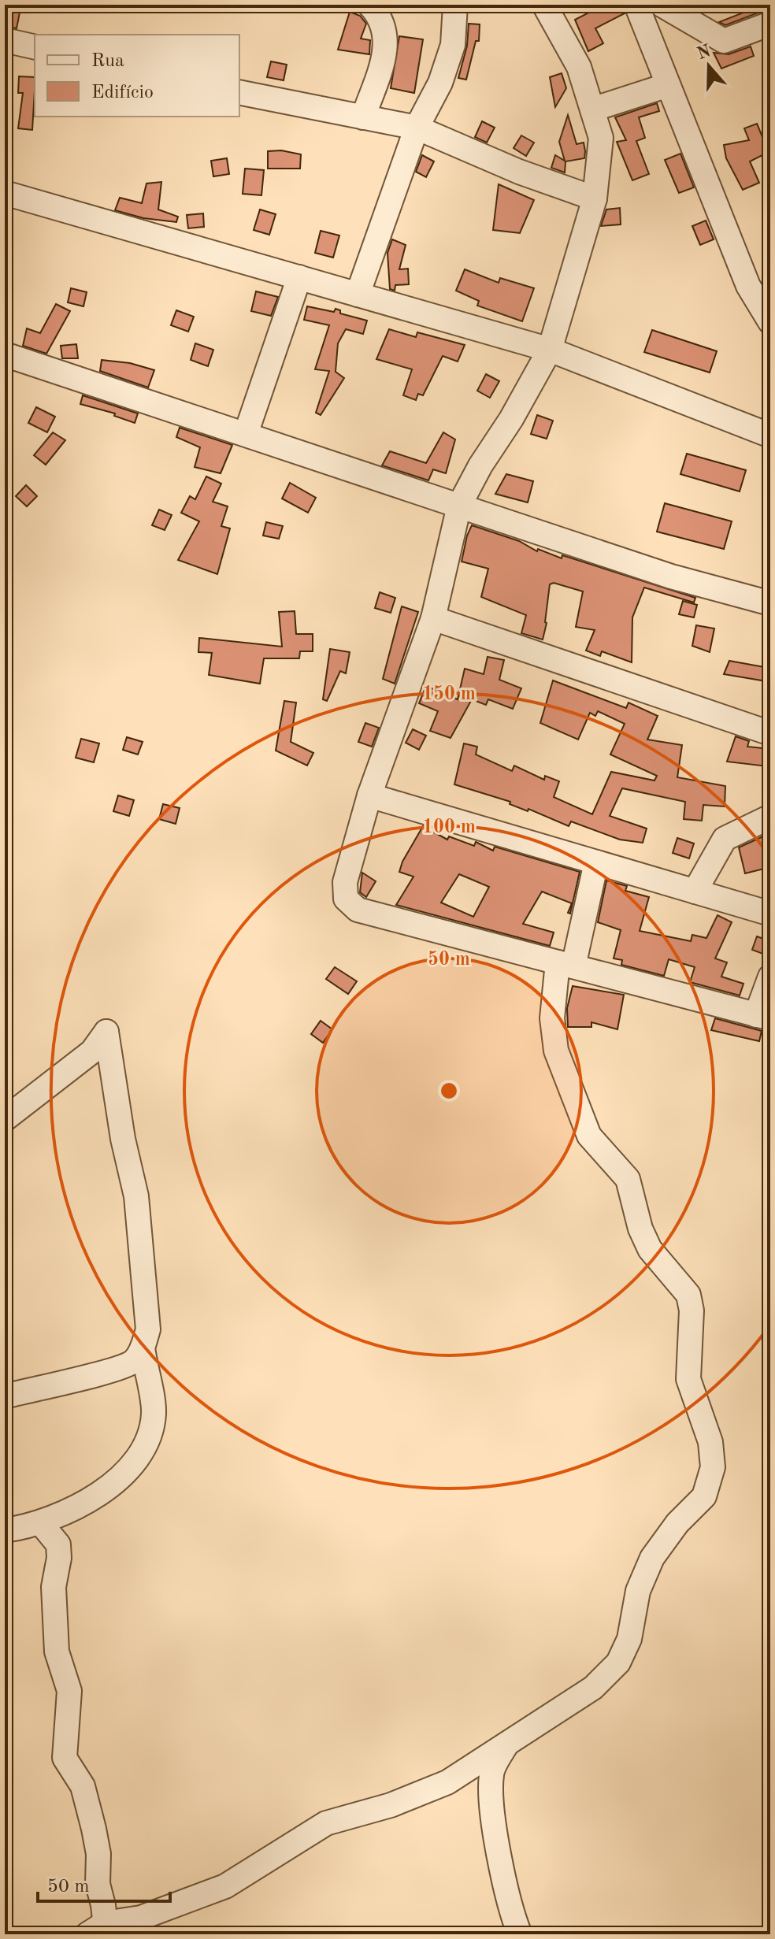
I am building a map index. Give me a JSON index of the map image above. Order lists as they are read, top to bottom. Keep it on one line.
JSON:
{"legend":["Rua","Edifício"],"scale_bar":"50 m","north":"top","rings":["150 m","100 m","50 m"]}
